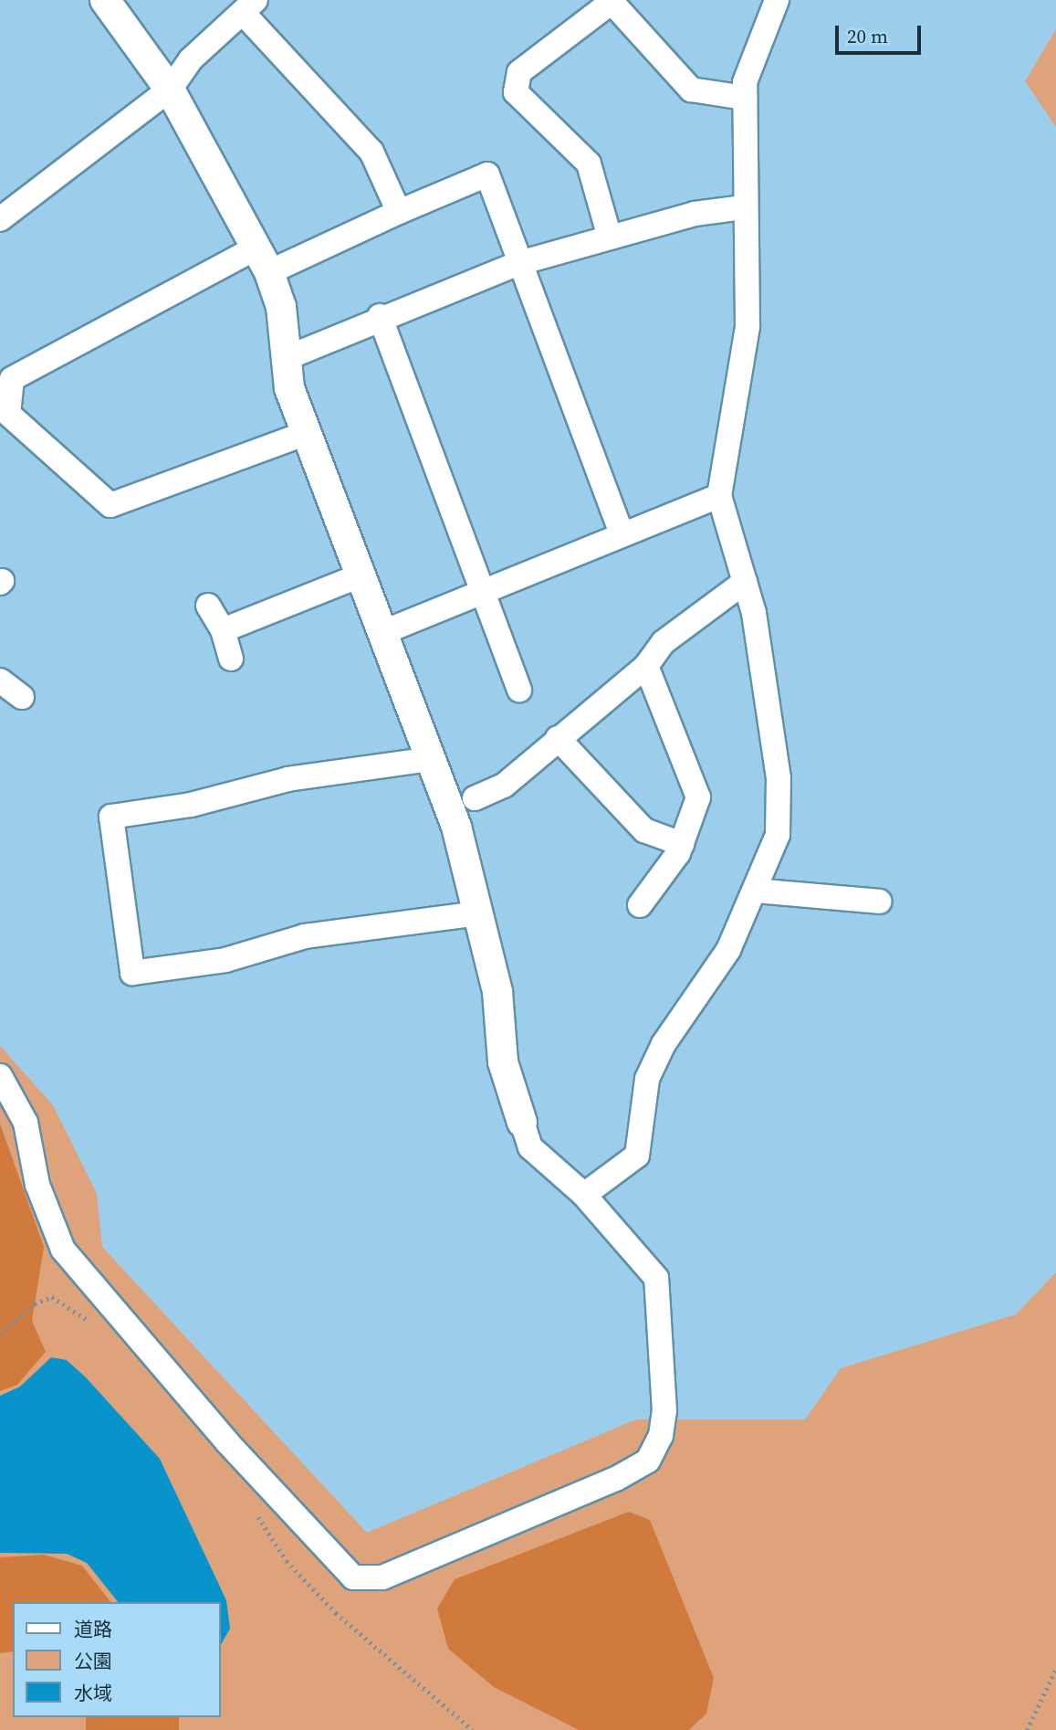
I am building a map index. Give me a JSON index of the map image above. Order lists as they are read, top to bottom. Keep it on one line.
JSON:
{"legend":["道路","公園","水域"],"scale_bar":"20 m"}
